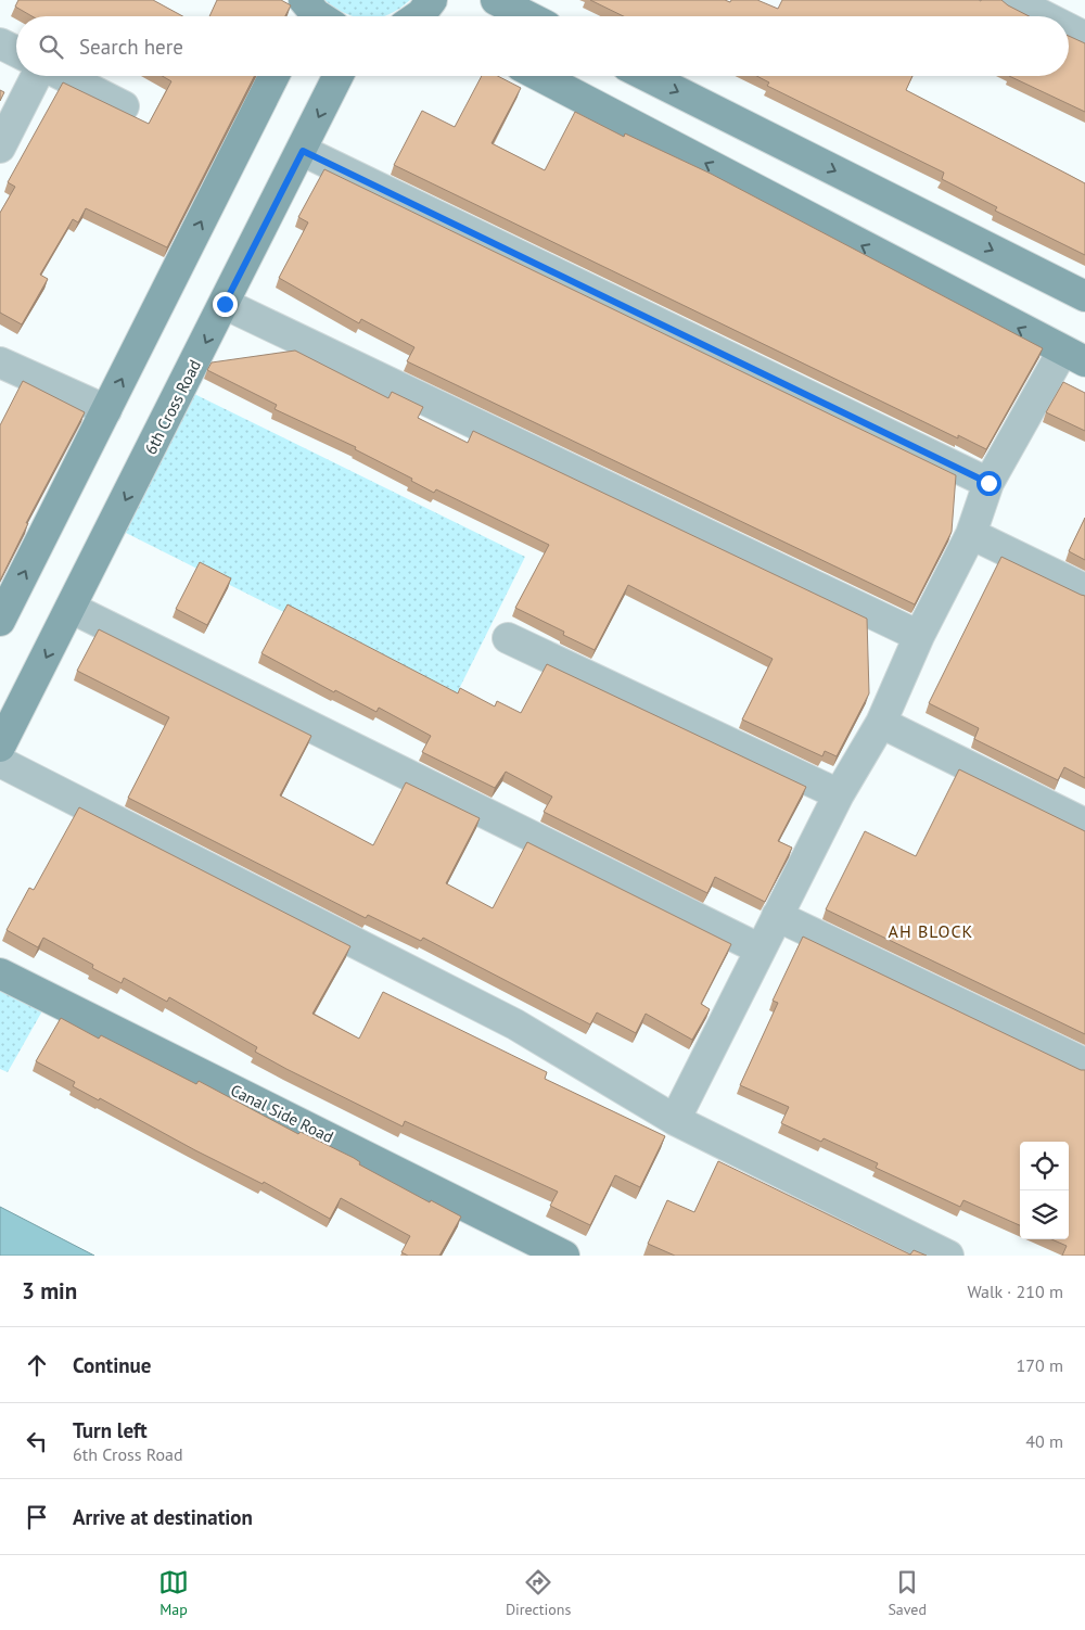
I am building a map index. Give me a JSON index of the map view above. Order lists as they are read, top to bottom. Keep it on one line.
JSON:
{"streets":{"street":["6th Cross Road","Canal Side Road"]},"districts":["AH BLOCK"],"page":{"search":"Search here","heading":["3 min","Walk · 210 m"],"list":[["Continue","170 m"],["Turn left","6th Cross Road","40 m"],"Arrive at destination"],"nav":["Map","Directions","Saved"]}}
